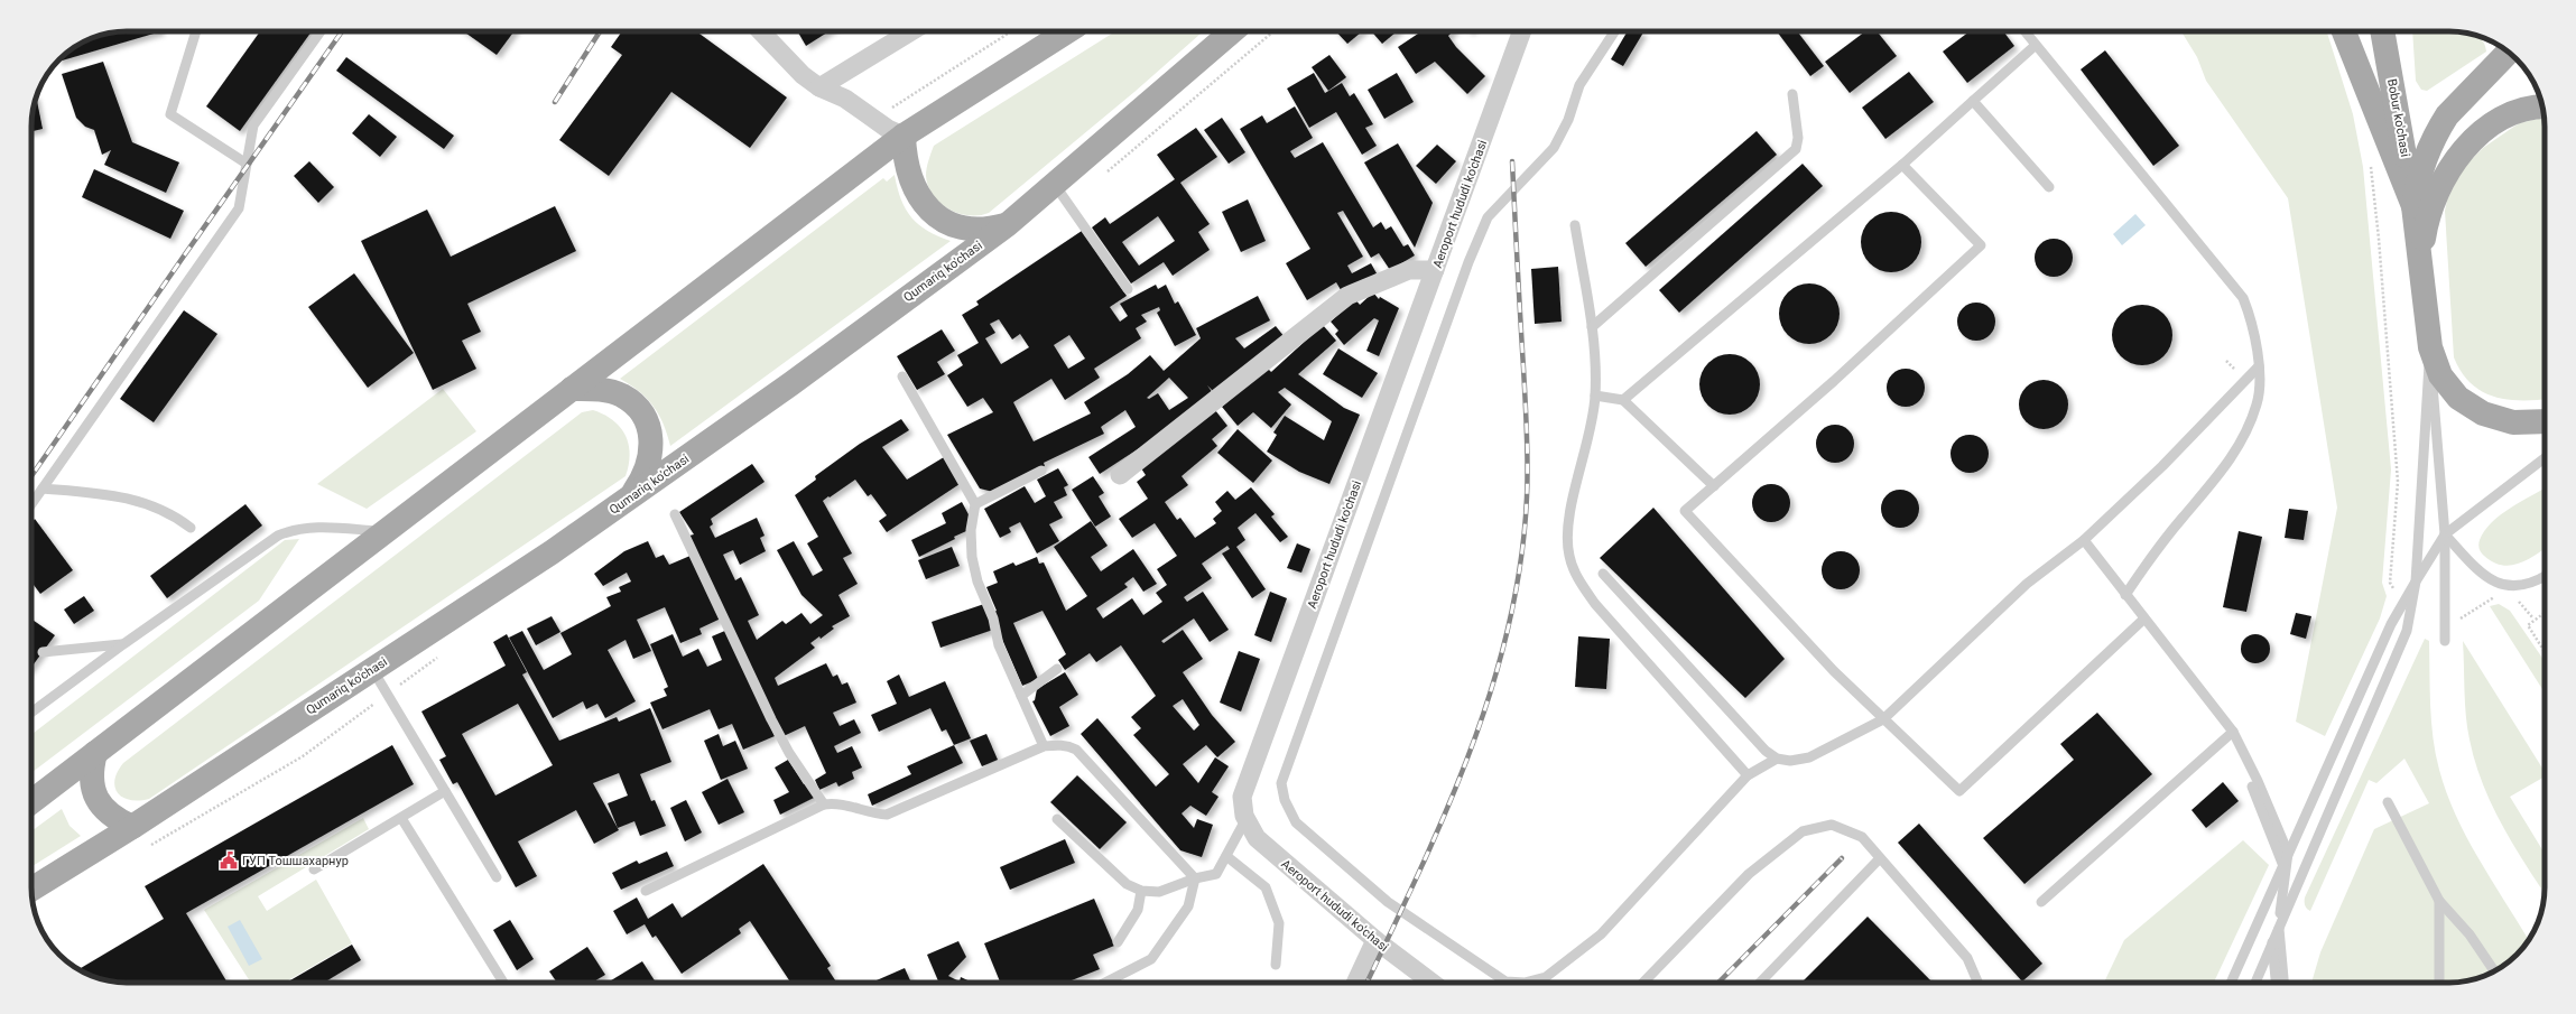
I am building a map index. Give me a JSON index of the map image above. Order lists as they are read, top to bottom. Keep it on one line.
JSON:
{"streets":{"main road":["Bobur ko'chasi","Qumariq ko'chasi"],"street":["Aeroport hududi ko'chasi"]},"places":{"public building":["ГУП Тошшахарнур"]}}
